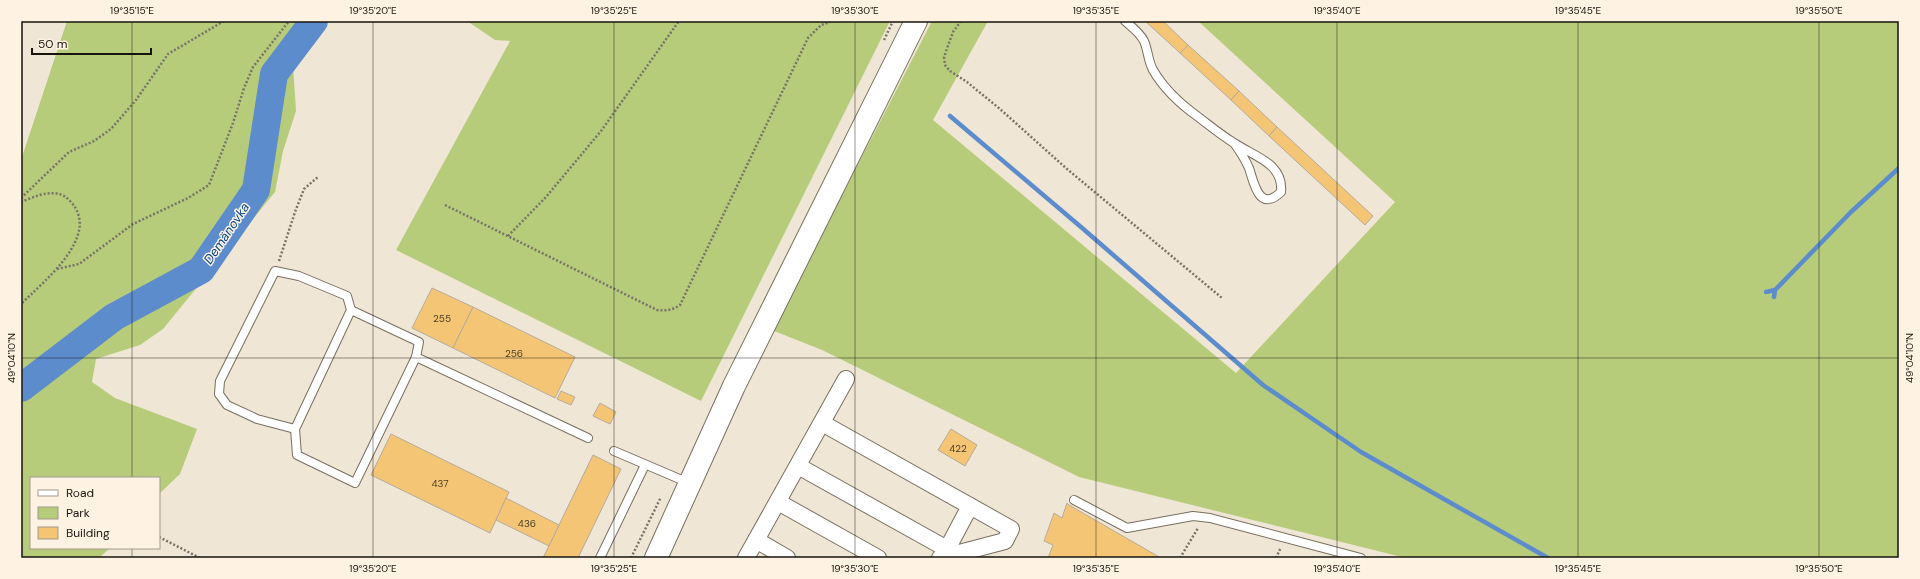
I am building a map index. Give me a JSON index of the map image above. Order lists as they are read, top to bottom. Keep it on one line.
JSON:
{"water":["Demänovka"],"house_numbers":["255","256","422","437","436"],"legend":["Road","Park","Building"],"scale_bar":"50 m","coordinates":["19°35'15\"E","19°35'20\"E","19°35'25\"E","19°35'30\"E","19°35'35\"E","19°35'40\"E","19°35'45\"E","19°35'50\"E","49°04'10\"N"]}
